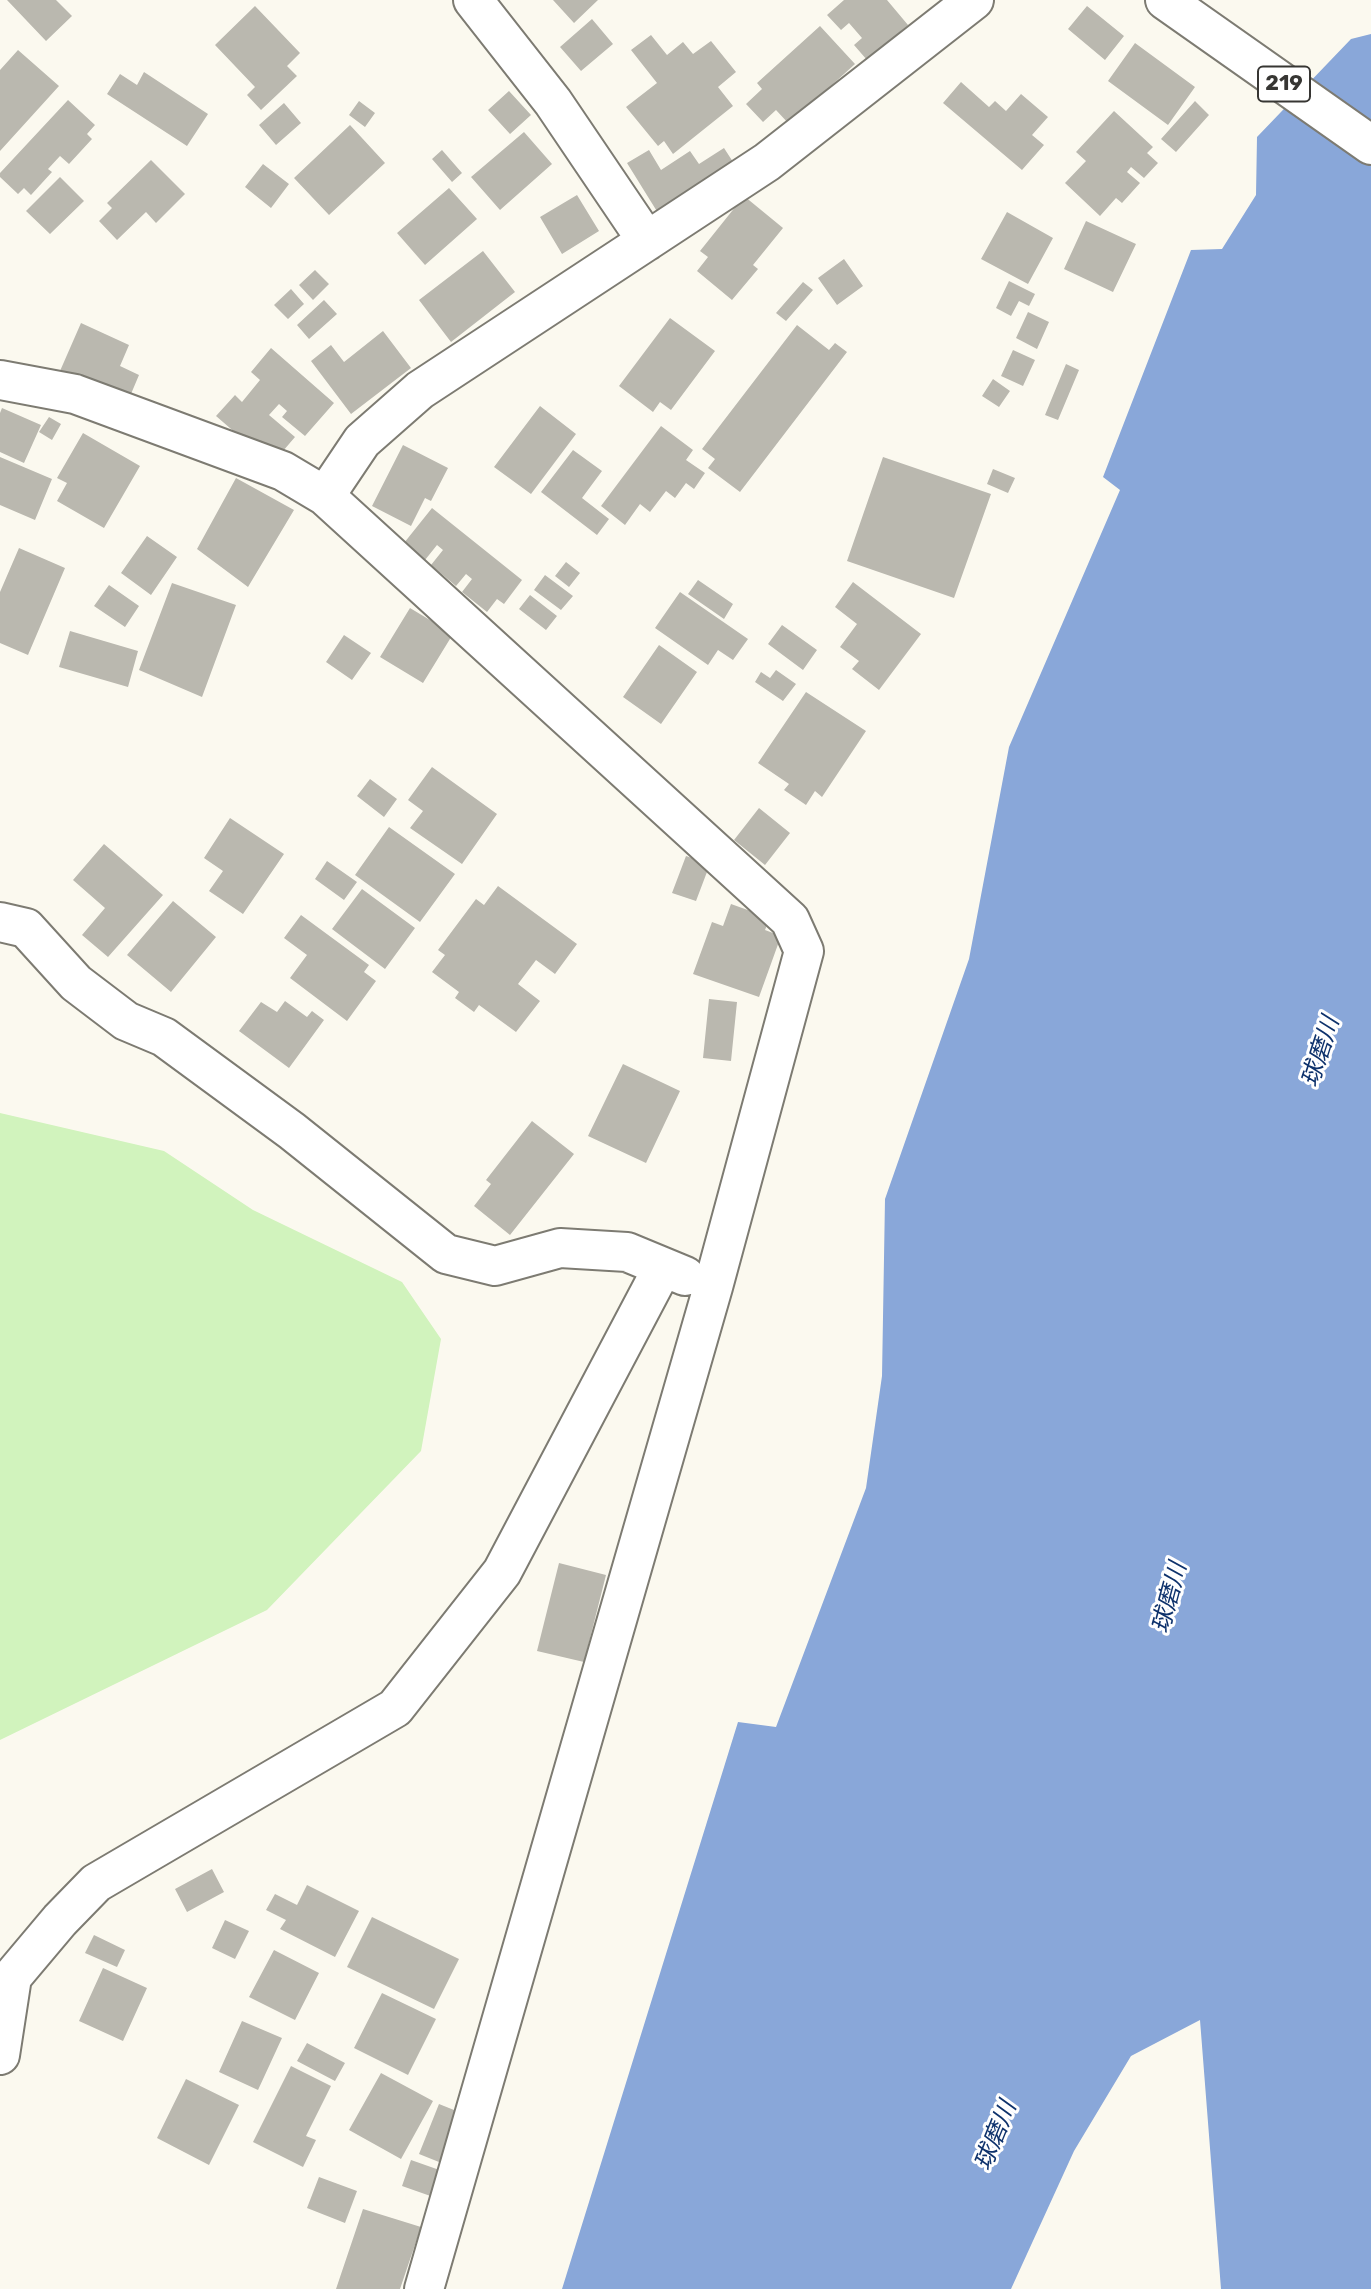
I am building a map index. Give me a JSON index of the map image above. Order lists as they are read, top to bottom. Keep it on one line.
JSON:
{"streets":{"main road":["219"]},"water":["球磨川"]}
